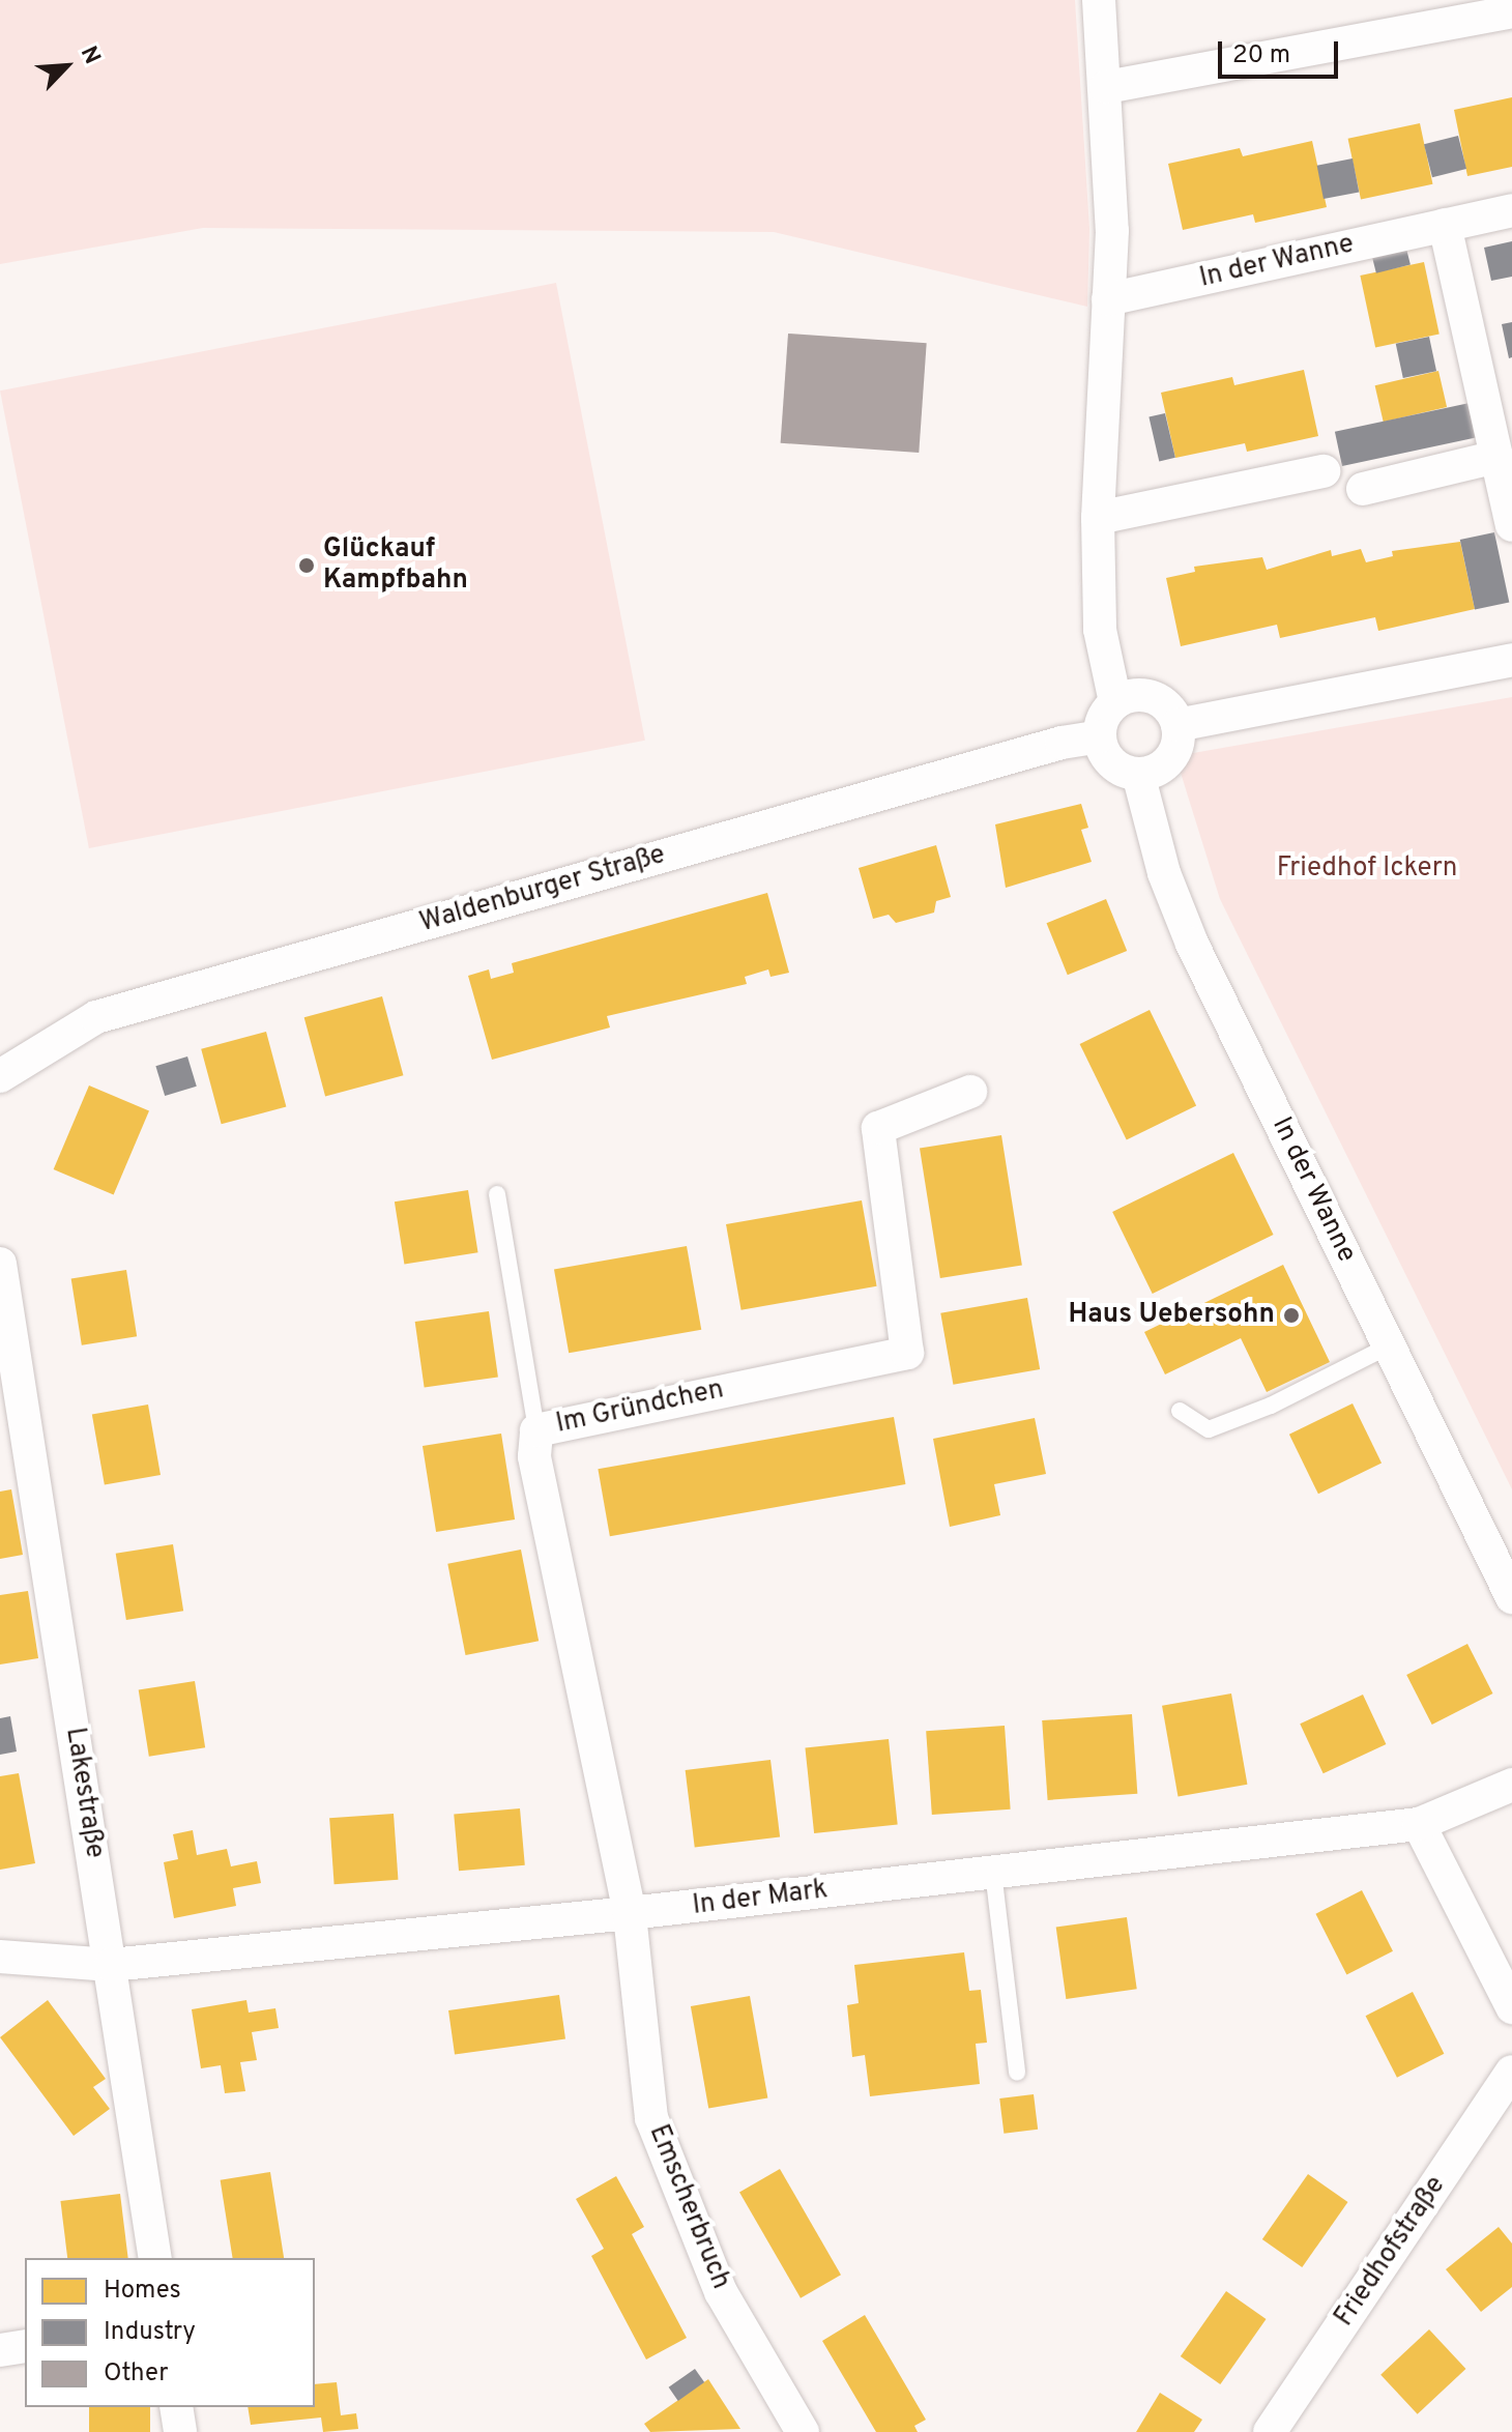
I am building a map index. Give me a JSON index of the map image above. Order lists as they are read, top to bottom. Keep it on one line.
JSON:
{"streets":{"street":["In der Wanne","Waldenburger Straße","Im Gründchen","Lakestraße","In der Mark","Emscherbruch","Friedhofstraße"]},"crossings":[["In der Wanne","Waldenburger Straße"],["Im Gründchen","In der Mark"],["Im Gründchen","Emscherbruch"],["Lakestraße","In der Mark"],["In der Mark","Emscherbruch"]],"parks":["Friedhof Ickern"],"places":["Glückauf Kampfbahn","Haus Uebersohn"],"legend":["Homes","Industry","Other"],"scale_bar":"20 m","north":"top right"}
